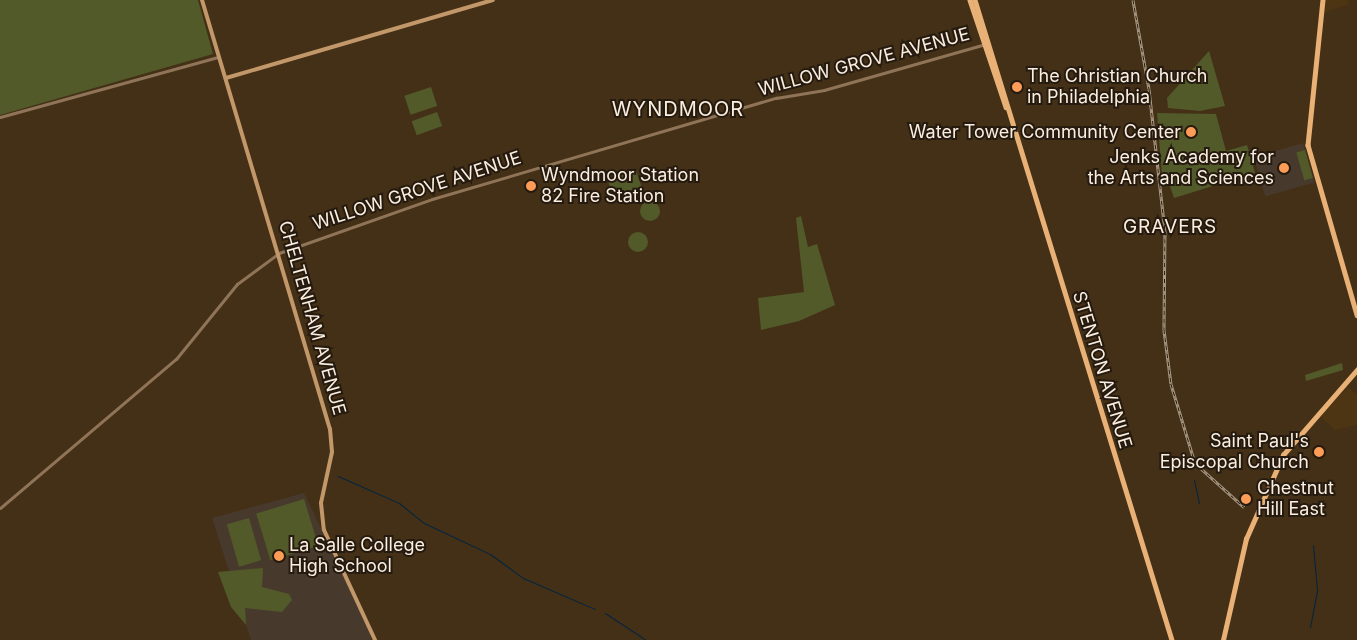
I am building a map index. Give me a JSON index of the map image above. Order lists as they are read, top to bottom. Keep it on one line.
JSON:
{"streets":{"main road":["CHELTENHAM AVENUE","STENTON AVENUE"],"street":["WILLOW GROVE AVENUE"]},"crossings":[["WILLOW GROVE AVENUE","CHELTENHAM AVENUE"],["WILLOW GROVE AVENUE","STENTON AVENUE"]],"districts":["WYNDMOOR","GRAVERS"],"places":["The Christian Church in Philadelphia","Water Tower Community Center","Jenks Academy for the Arts and Sciences","Wyndmoor Station 82 Fire Station","Saint Paul's Episcopal Church","Chestnut Hill East","La Salle College High School"]}
